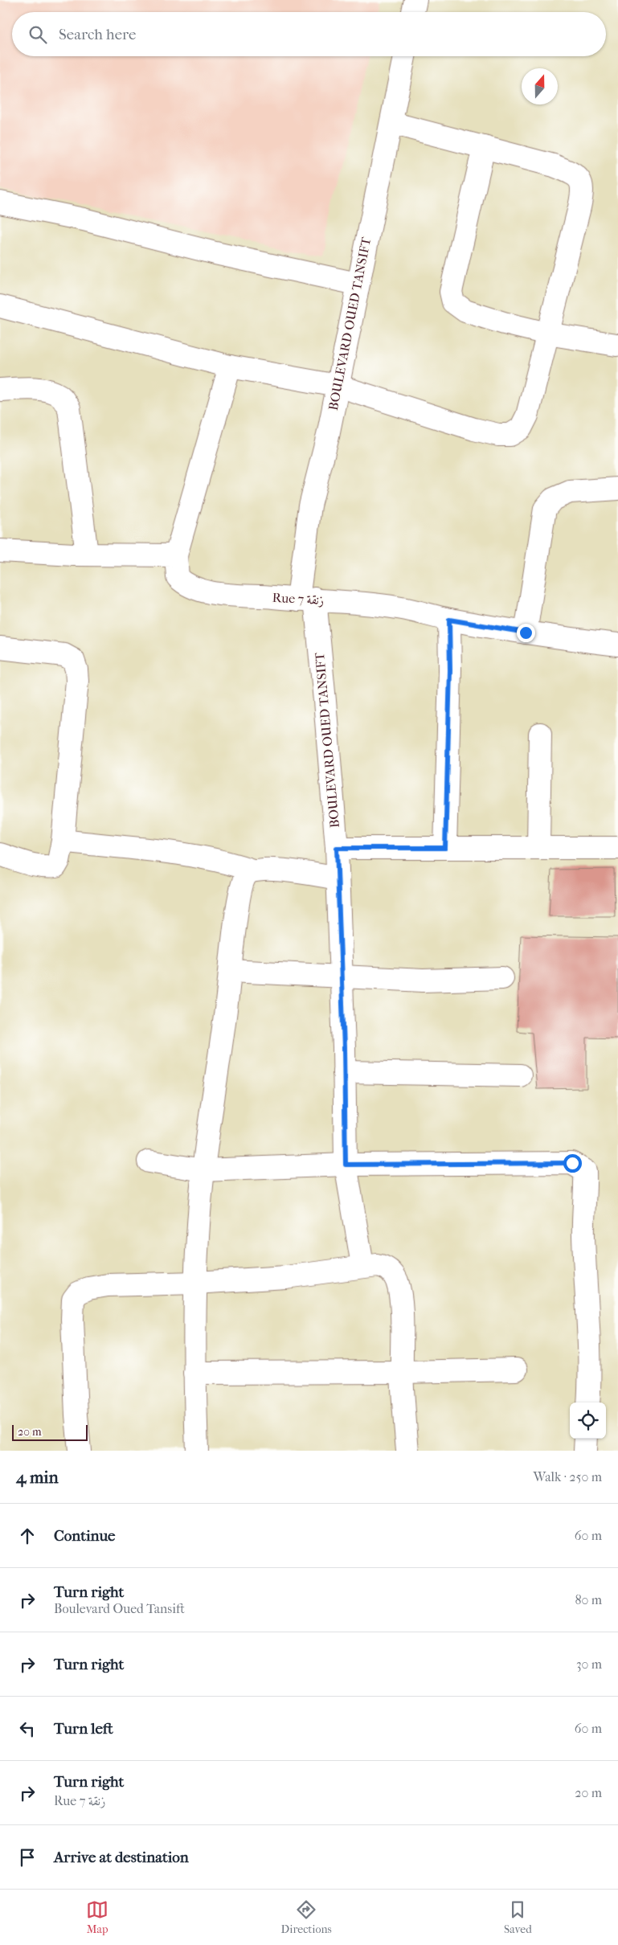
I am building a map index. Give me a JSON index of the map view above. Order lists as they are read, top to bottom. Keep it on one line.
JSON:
{"streets":{"street":["BOULEVARD OUED TANSIFT","Rue 7 زنقة"]},"crossings":[["BOULEVARD OUED TANSIFT","Rue 7 زنقة"]],"scale_bar":"20 m","north":"top","page":{"search":"Search here","scale":"20 m","heading":["4 min","Walk · 250 m"],"list":[["Continue","60 m"],["Turn right","Boulevard Oued Tansift","80 m"],["Turn right","30 m"],["Turn left","60 m"],["Turn right","Rue 7 زنقة","20 m"],"Arrive at destination"],"nav":["Map","Directions","Saved"]}}
